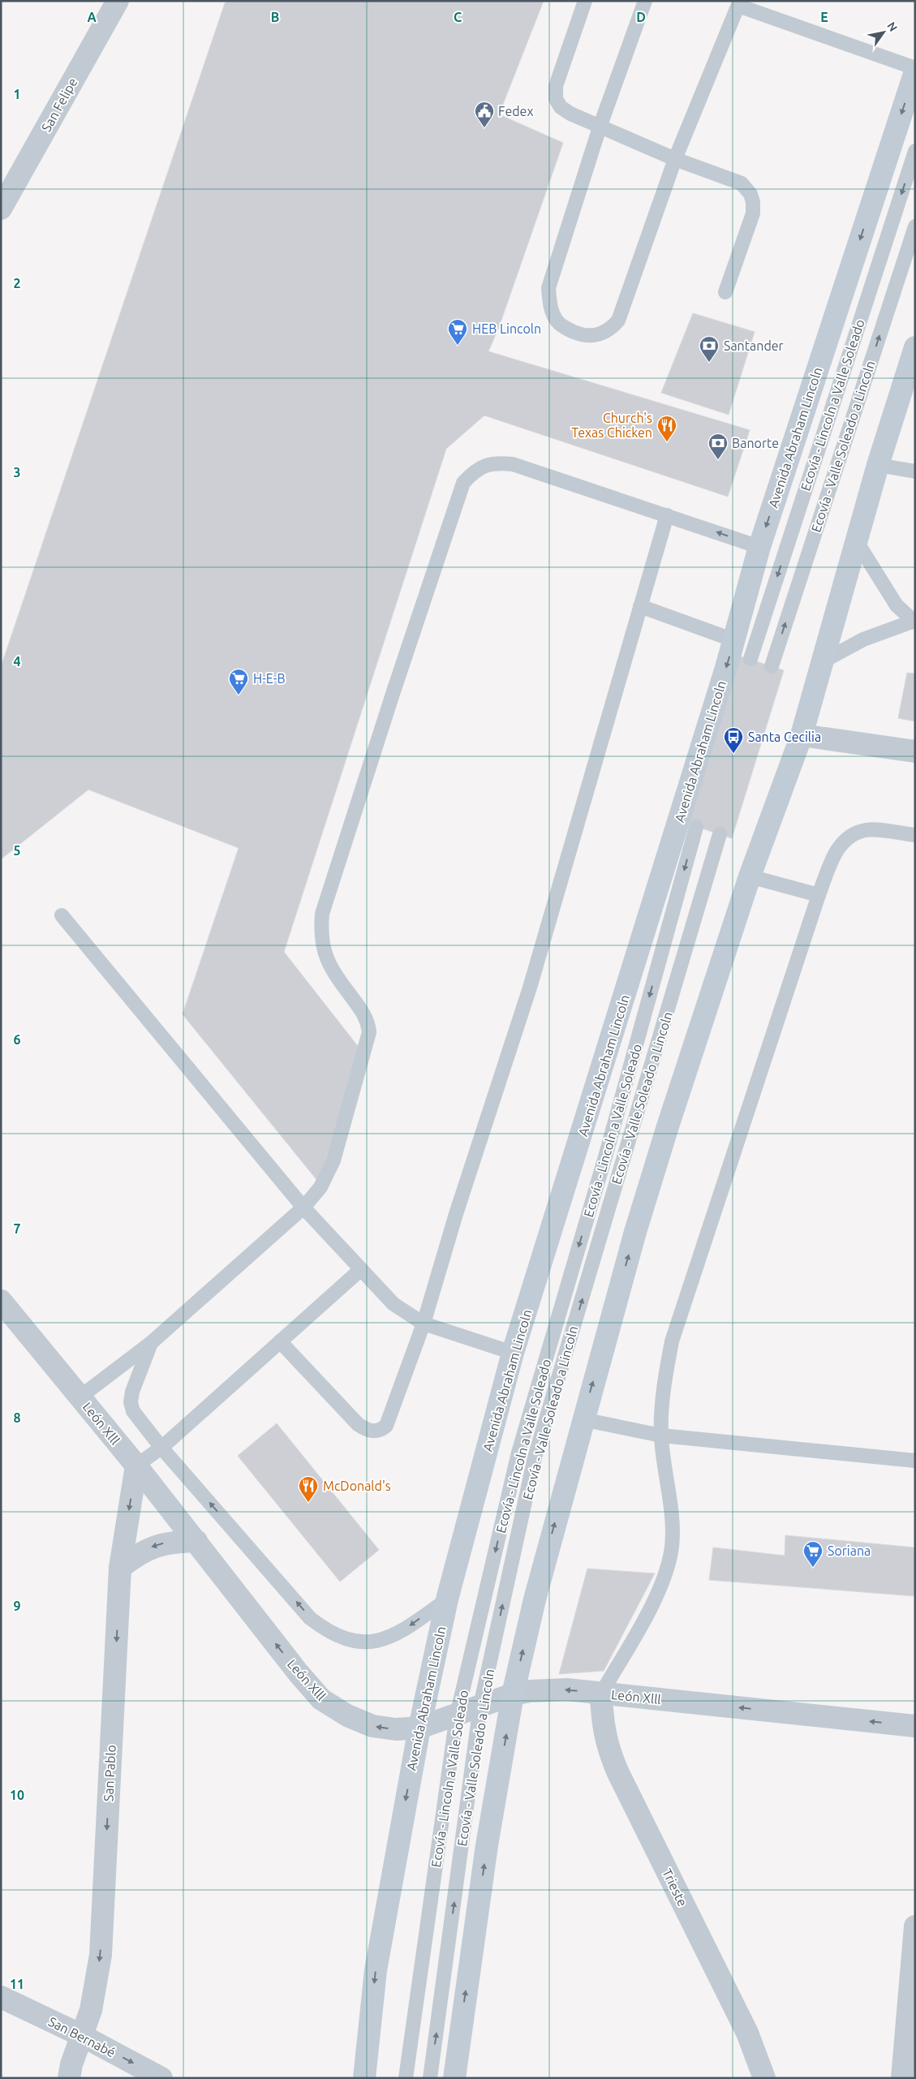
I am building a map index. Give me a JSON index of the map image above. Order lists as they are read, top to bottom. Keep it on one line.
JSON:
{"streets":{"main road":["Avenida Abraham Lincoln"],"street":["San Felipe","León Xlll","San Pablo","Trieste","San Bernabé"],"lane":["Ecovía - Lincoln a Valle Soleado","Ecovía - Valle Soleado a Lincoln"]},"crossings":[["Ecovía - Lincoln a Valle Soleado","León Xlll"],["Avenida Abraham Lincoln","León Xlll"],["Ecovía - Valle Soleado a Lincoln","León Xlll"],["León Xlll","San Pablo"],["León Xlll","Trieste"],["San Pablo","San Bernabé"]],"one_way":["León Xlll","San Pablo","San Bernabé"],"places":{"public building":["Fedex"],"supermarket":["HEB Lincoln","H-E-B","Soriana"],"bank":["Santander","Banorte"],"restaurant":["Church's Texas Chicken","McDonald's"],"bus stop":["Santa Cecilia"]},"north":"top right","grid":{"columns":["A","B","C","D","E"],"rows":["1","2","3","4","5","6","7","8","9","10","11"]}}
